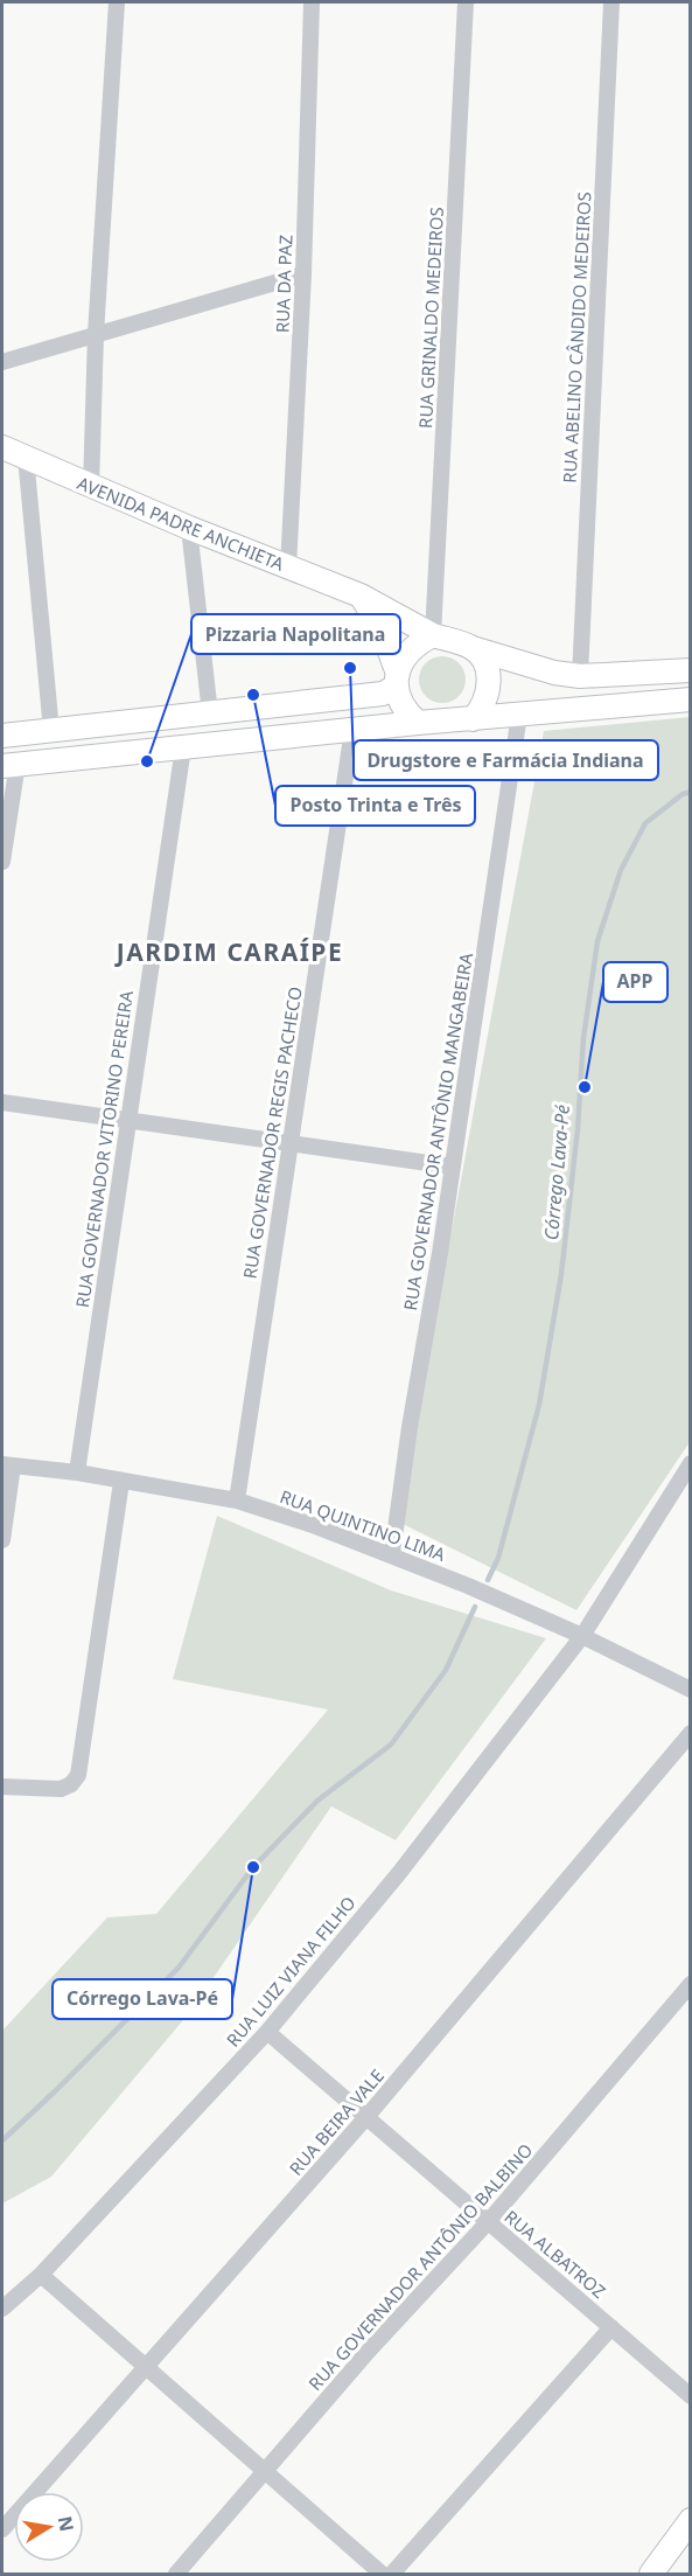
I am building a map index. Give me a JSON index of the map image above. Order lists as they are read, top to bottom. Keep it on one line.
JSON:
{"streets":{"street":["RUA DA PAZ","RUA GRINALDO MEDEIROS","RUA ABELINO CÂNDIDO MEDEIROS","AVENIDA PADRE ANCHIETA","RUA GOVERNADOR ANTÔNIO MANGABEIRA","RUA GOVERNADOR REGIS PACHECO","RUA GOVERNADOR VITORINO PEREIRA","RUA QUINTINO LIMA","RUA LUIZ VIANA FILHO","RUA BEIRA VALE","RUA ALBATROZ","RUA GOVERNADOR ANTÔNIO BALBINO"]},"crossings":[["RUA DA PAZ","AVENIDA PADRE ANCHIETA"],["RUA GRINALDO MEDEIROS","AVENIDA PADRE ANCHIETA"],["RUA ABELINO CÂNDIDO MEDEIROS","AVENIDA PADRE ANCHIETA"],["RUA GOVERNADOR ANTÔNIO MANGABEIRA","RUA QUINTINO LIMA"],["RUA GOVERNADOR REGIS PACHECO","RUA QUINTINO LIMA"],["RUA GOVERNADOR VITORINO PEREIRA","RUA QUINTINO LIMA"],["RUA QUINTINO LIMA","RUA LUIZ VIANA FILHO"],["RUA LUIZ VIANA FILHO","RUA ALBATROZ"],["RUA BEIRA VALE","RUA ALBATROZ"],["RUA ALBATROZ","RUA GOVERNADOR ANTÔNIO BALBINO"]],"districts":["JARDIM CARAÍPE"],"water":["Córrego Lava-Pé"],"places":["Drugstore e Farmácia Indiana","Posto Trinta e Três","Pizzaria Napolitana","APP","Córrego Lava-Pé"],"north":"right"}
